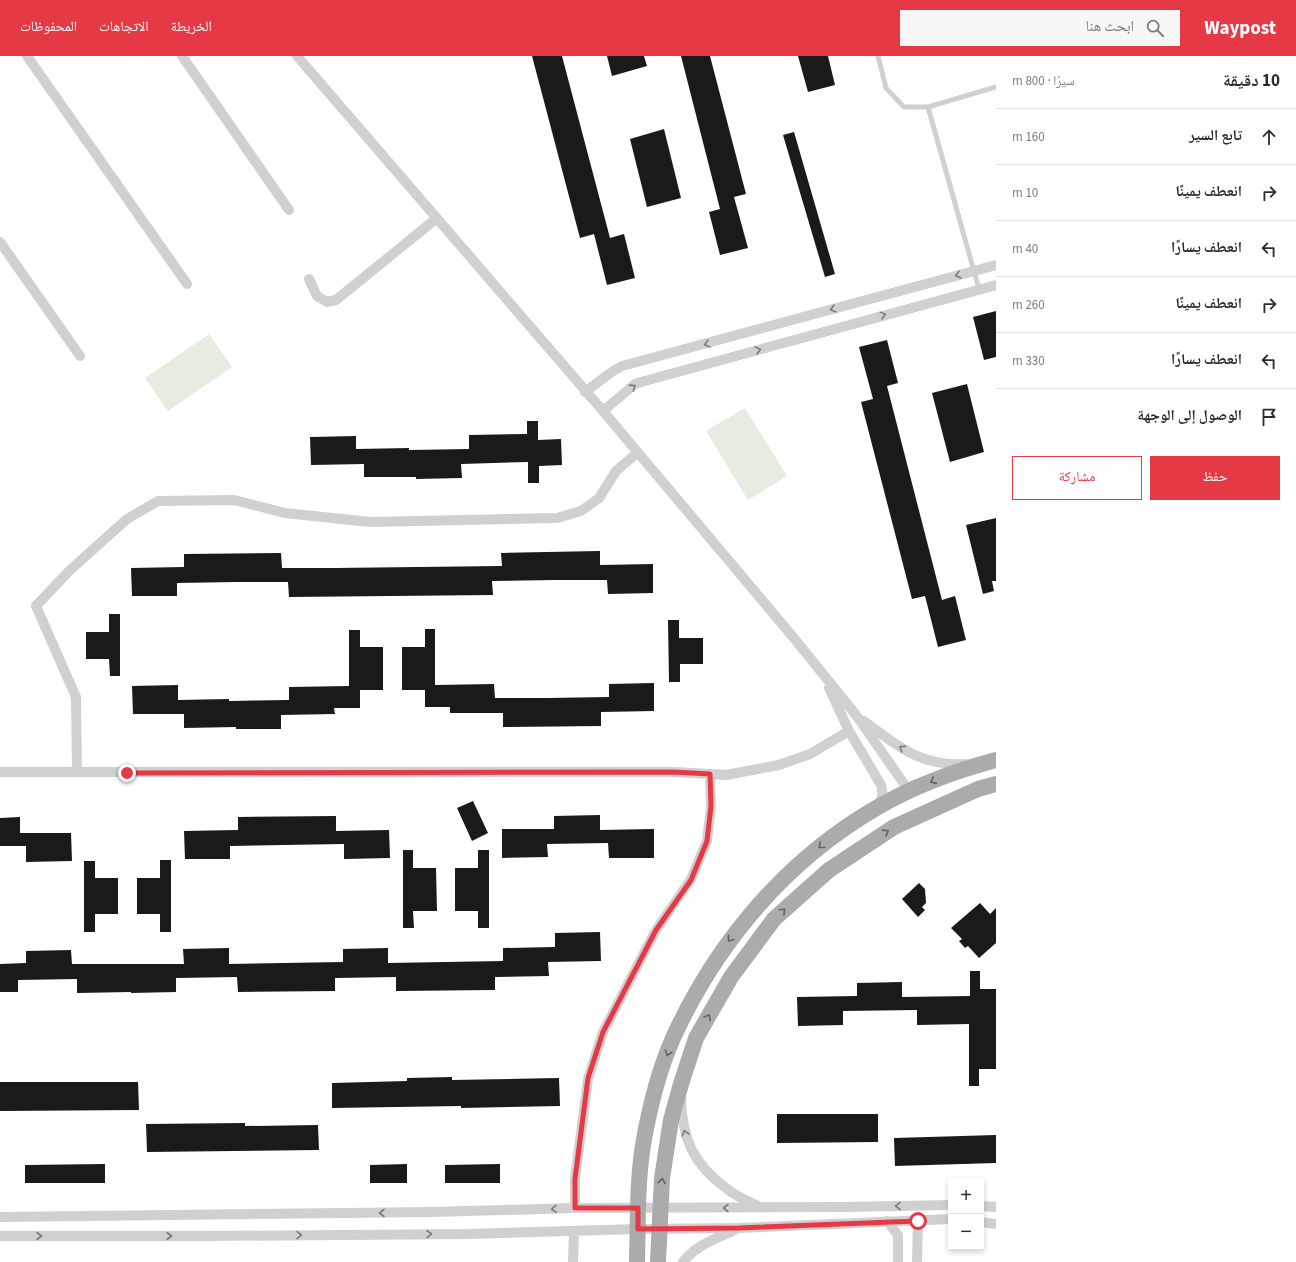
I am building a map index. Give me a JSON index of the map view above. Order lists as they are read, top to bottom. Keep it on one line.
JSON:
{"page":{"header":"Waypost","search":"ابحث هنا","nav":["الخريطة","الاتجاهات","المحفوظات"],"heading":["10 دقيقة","سيرًا · 800 m"],"list":[["تابع السير","160 m"],["انعطف يمينًا","10 m"],["انعطف يسارًا","40 m"],["انعطف يمينًا","260 m"],["انعطف يسارًا","330 m"],"الوصول إلى الوجهة"],"buttons":["حفظ","مشاركة"],"map_buttons":["+","−"]}}
